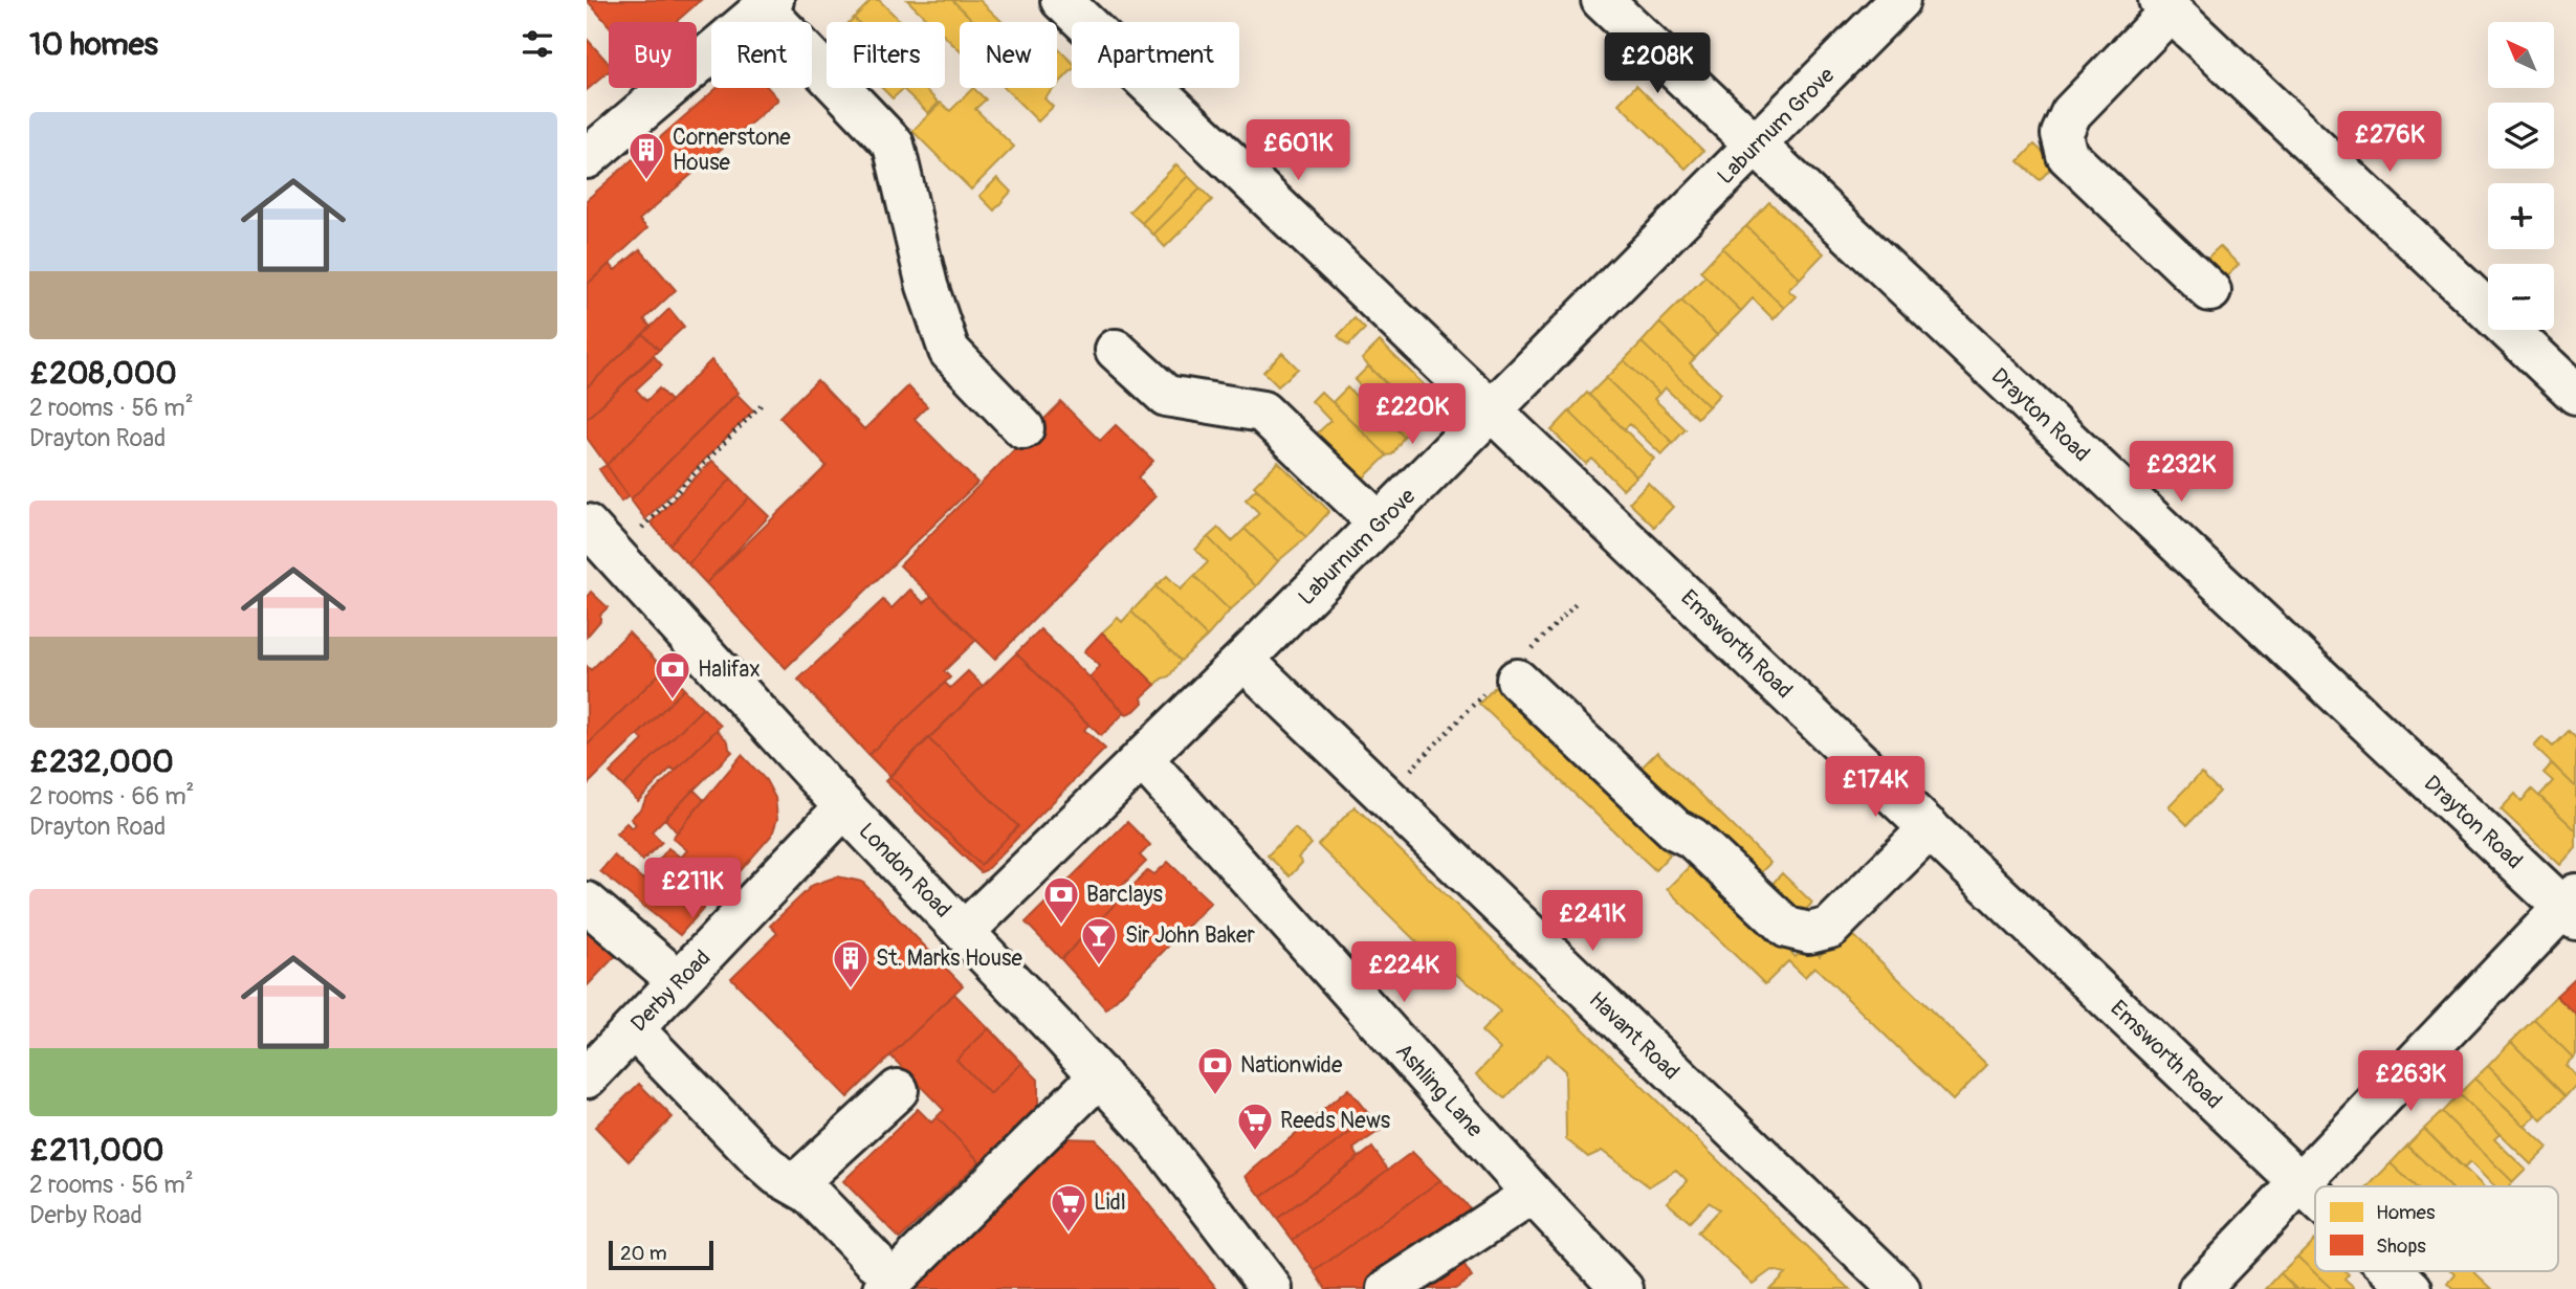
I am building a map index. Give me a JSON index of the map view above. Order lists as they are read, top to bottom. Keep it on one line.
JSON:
{"streets":{"street":["Laburnum Grove","Drayton Road","Emsworth Road","London Road","Derby Road","Havant Road","Ashling Lane"]},"crossings":[["Laburnum Grove","Drayton Road"],["Laburnum Grove","Emsworth Road"],["Laburnum Grove","London Road"],["Laburnum Grove","Havant Road"],["Laburnum Grove","Ashling Lane"],["London Road","Derby Road"]],"places":{"building":["Cornerstone House","St. Marks House"],"bank":["Halifax","Barclays","Nationwide"],"bar":["Sir John Baker"],"supermarket":["Reeds News","Lidl"]},"legend":["Homes","Shops"],"scale_bar":"20 m","north":"top left","page":{"heading":"10 homes","map_buttons":["+","−"],"chip":["Buy","Rent","Filters","New","Apartment"],"price":["£208K","£276K","£601K","£220K","£232K","£174K","£211K","£241K","£224K","£263K"],"list":[{"name":"£208,000","note":"2 rooms · 56 m² · Drayton Road"},{"name":"£232,000","note":"2 rooms · 66 m² · Drayton Road"},{"name":"£211,000","note":"2 rooms · 56 m² · Derby Road"}],"scale":"20 m"}}
